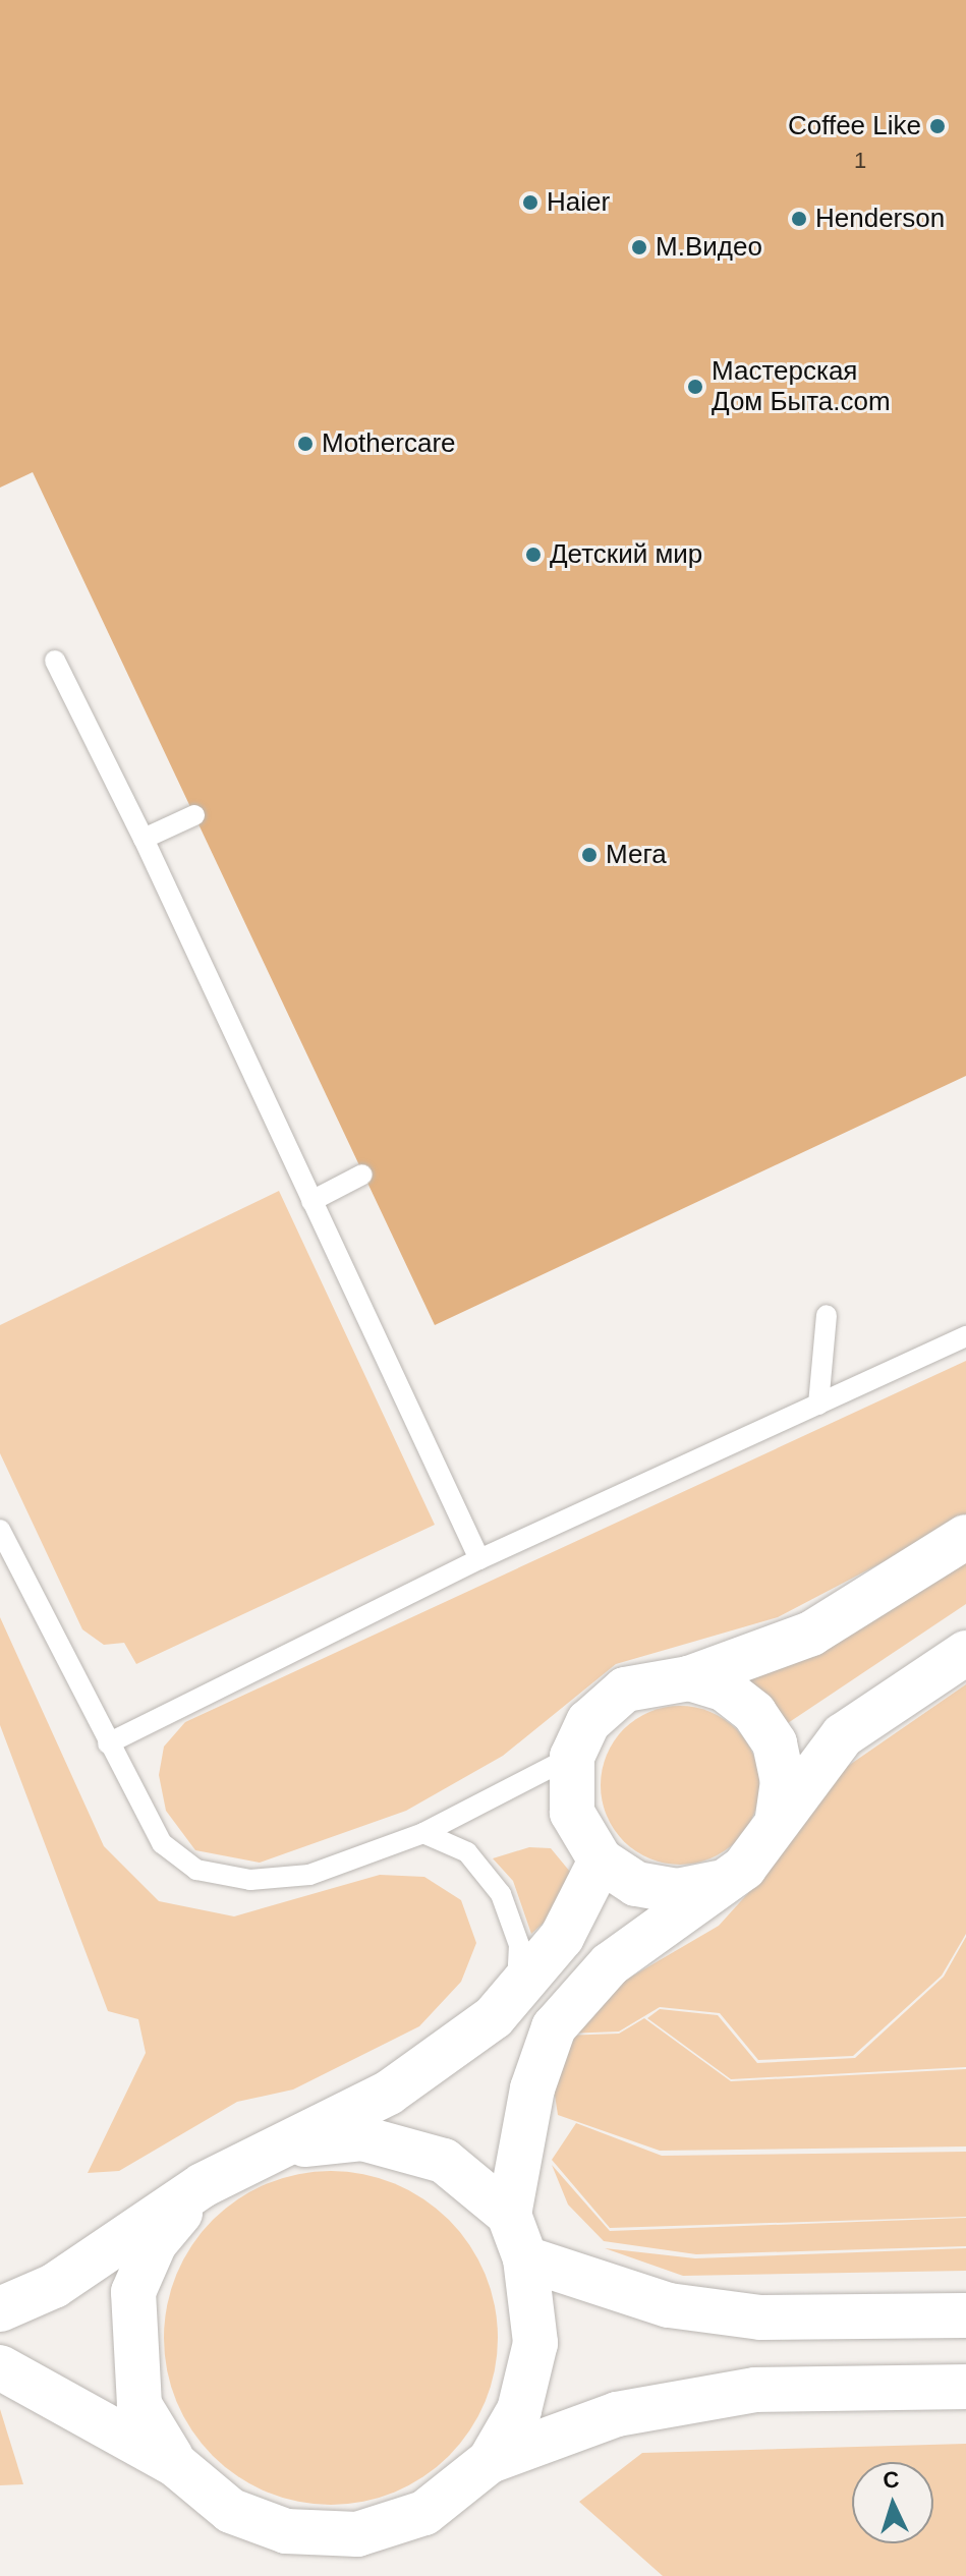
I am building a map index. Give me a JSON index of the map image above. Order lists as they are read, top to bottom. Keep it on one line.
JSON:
{"places":["Coffee Like","Haier","Henderson","М.Видео","Мастерская Дом Быта.com","Mothercare","Детский мир","Мега"],"house_numbers":["1"],"north":"top"}
